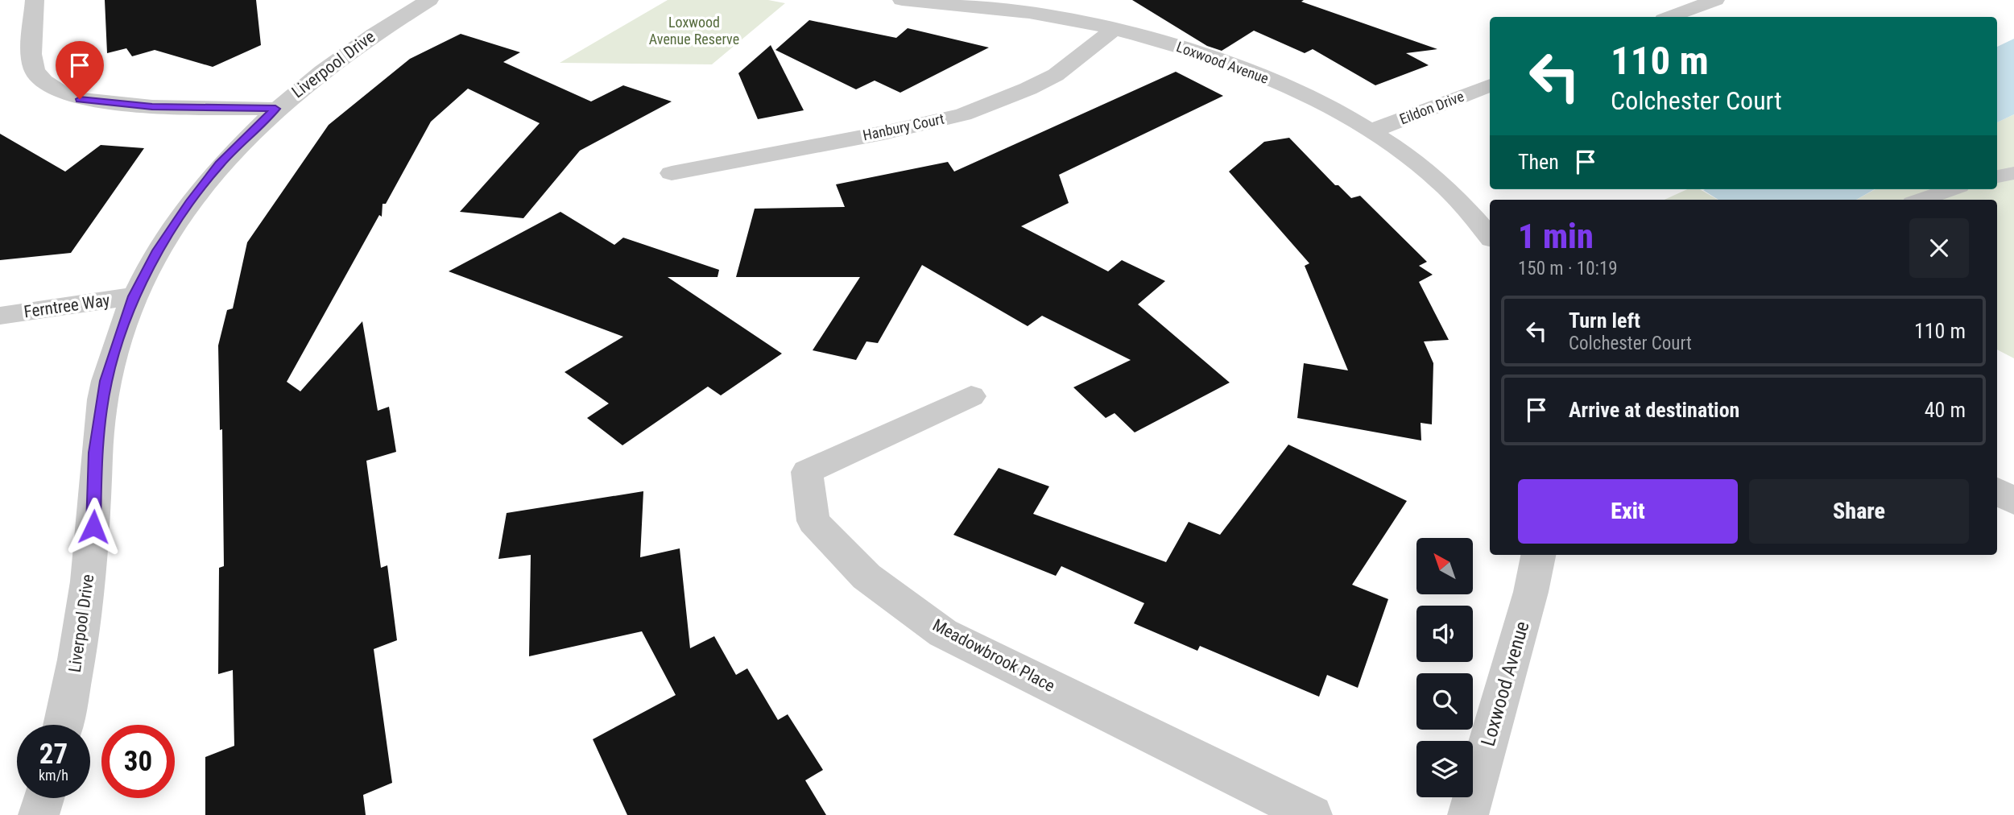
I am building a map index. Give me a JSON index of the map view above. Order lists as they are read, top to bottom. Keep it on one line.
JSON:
{"streets":{"street":["Loxwood Avenue","Liverpool Drive","Eildon Drive","Hanbury Court","Ferntree Way","Meadowbrook Place"]},"crossings":[["Loxwood Avenue","Eildon Drive"],["Loxwood Avenue","Hanbury Court"],["Liverpool Drive","Ferntree Way"]],"parks":["Loxwood Avenue Reserve"],"north":"top left","page":{"turn":["110 m","Colchester Court"],"then":"Then","heading":["1 min","150 m · 10:19"],"list":[{"name":"Turn left","note":"Colchester Court","value":"110 m"},{"name":"Arrive at destination","value":"40 m"}],"buttons":["Exit","Share"],"speed":"27 km/h","limit":"30"}}
